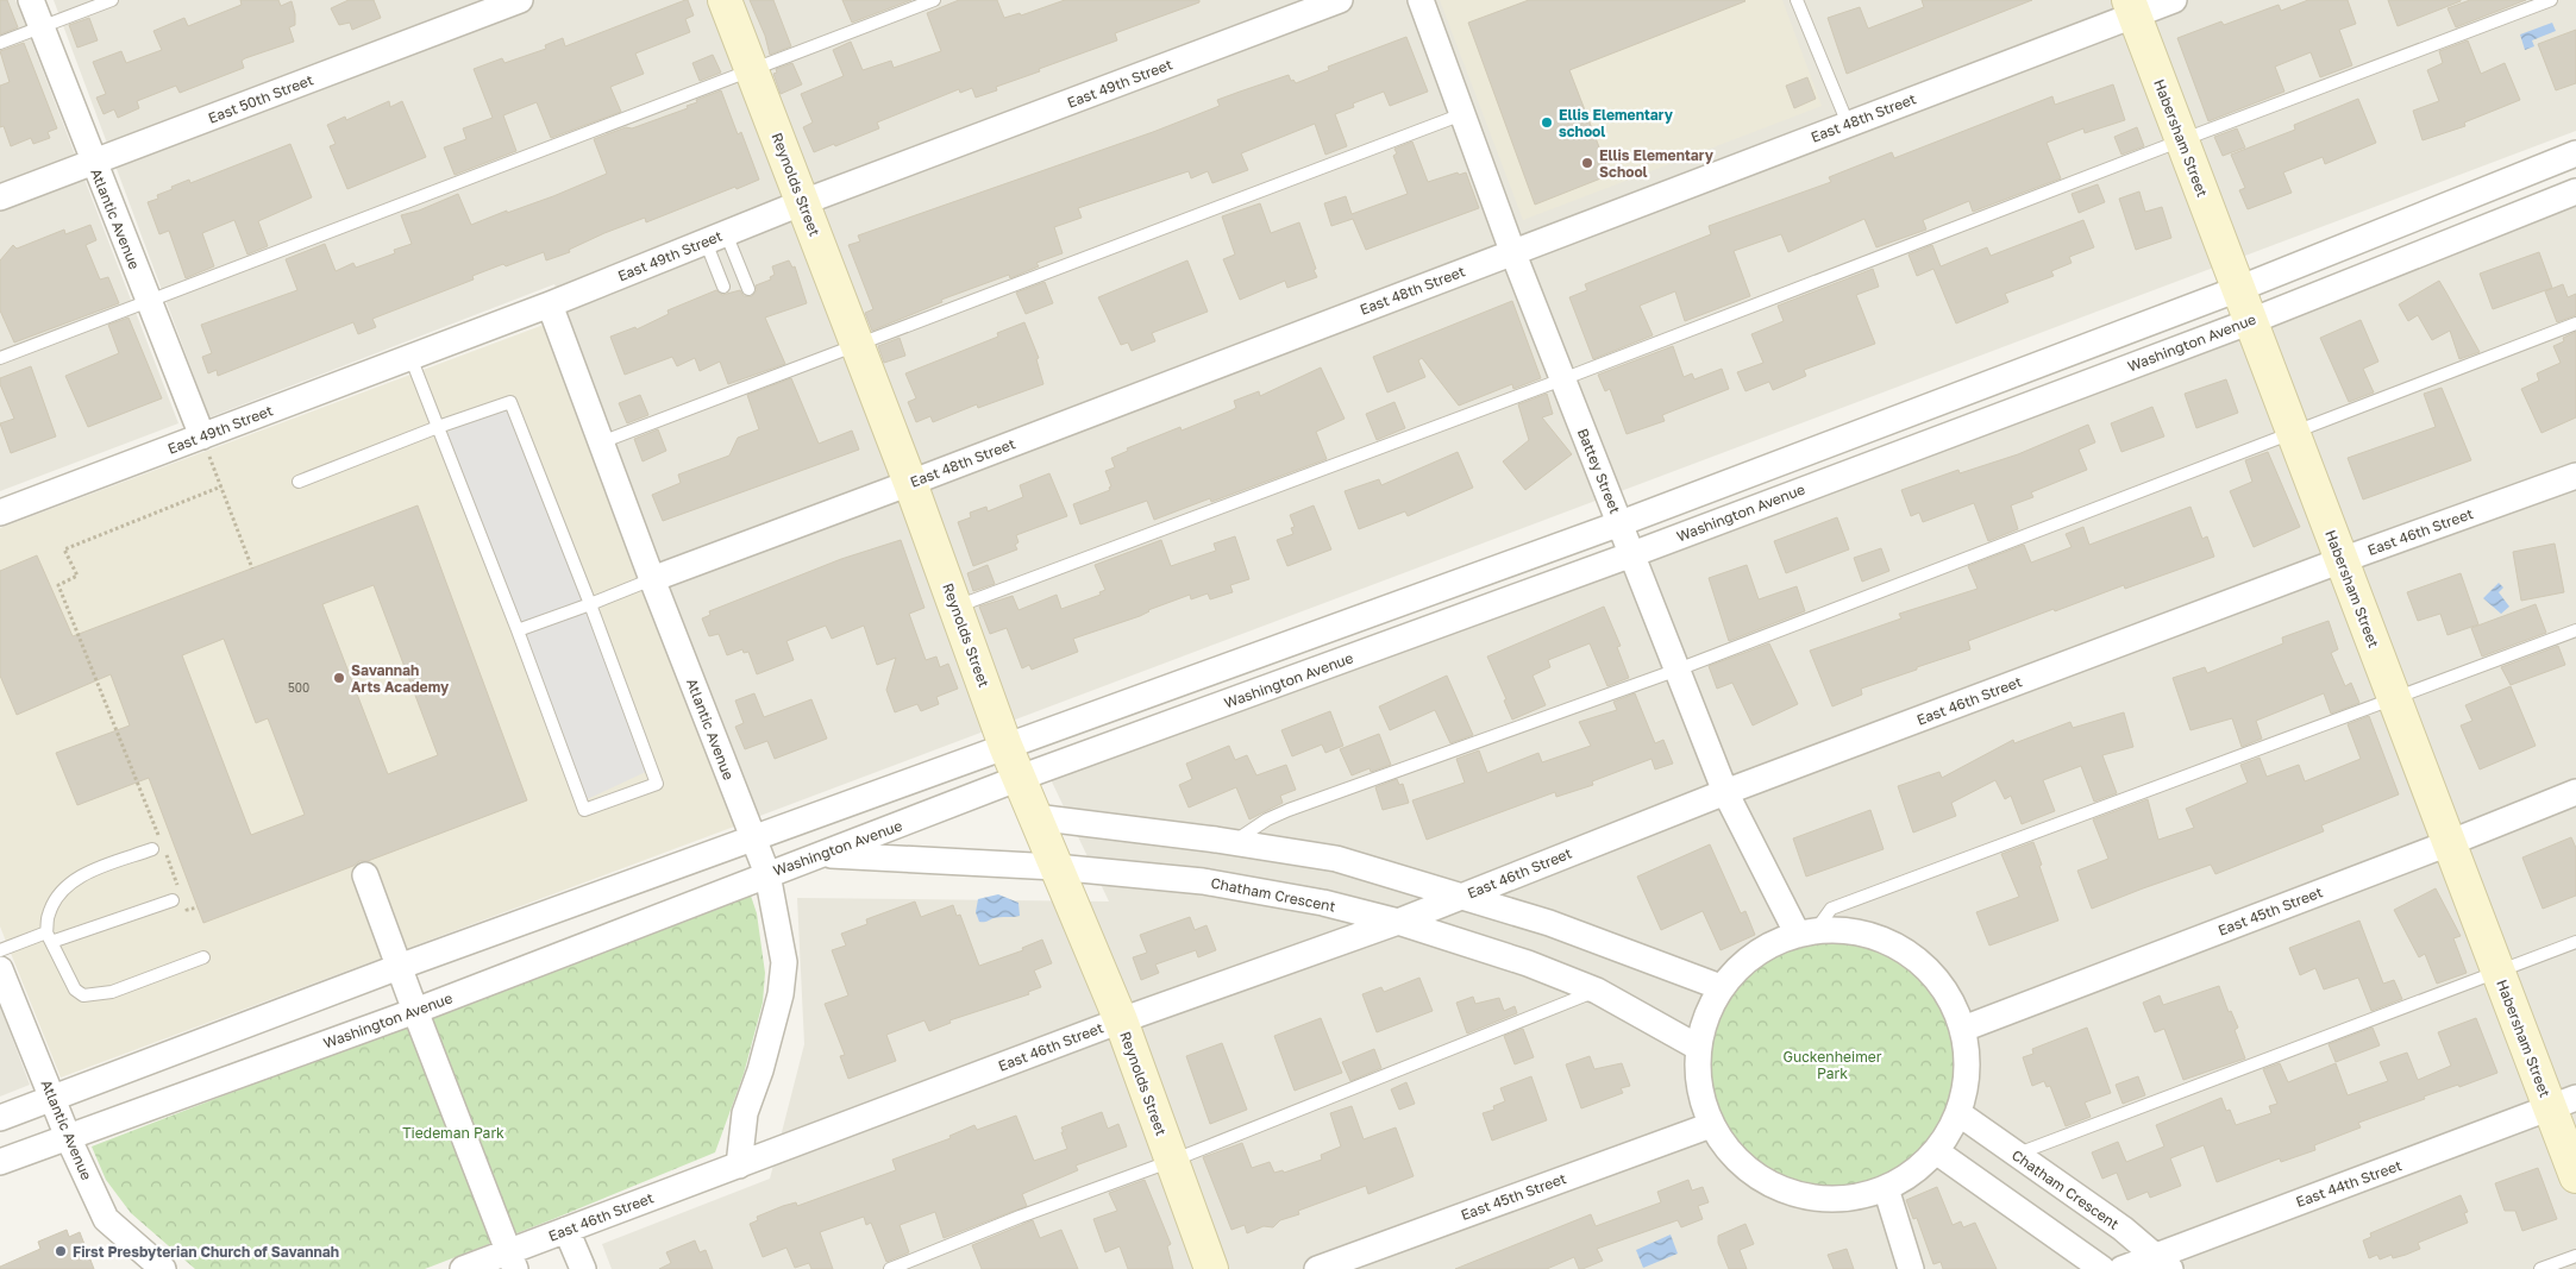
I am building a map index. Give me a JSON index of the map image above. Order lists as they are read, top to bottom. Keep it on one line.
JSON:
{"streets":{"street":["East 49th Street","East 50th Street","East 48th Street","Habersham Street","Reynolds Street","Atlantic Avenue","Washington Avenue","Battey Street","East 46th Street","Chatham Crescent","East 45th Street","East 44th Street"]},"crossings":[["East 49th Street","Reynolds Street"],["East 49th Street","Atlantic Avenue"],["East 50th Street","Atlantic Avenue"],["East 48th Street","Habersham Street"],["East 48th Street","Reynolds Street"],["East 48th Street","Atlantic Avenue"],["East 48th Street","Battey Street"],["Habersham Street","Washington Avenue"],["Habersham Street","East 46th Street"],["Habersham Street","East 45th Street"],["Habersham Street","East 44th Street"],["Reynolds Street","Washington Avenue"],["Reynolds Street","East 46th Street"],["Reynolds Street","Chatham Crescent"],["Atlantic Avenue","Washington Avenue"],["Atlantic Avenue","East 46th Street"],["Washington Avenue","Battey Street"],["Washington Avenue","Chatham Crescent"],["Battey Street","East 46th Street"],["East 46th Street","Chatham Crescent"],["Chatham Crescent","East 44th Street"]],"parks":["Guckenheimer Park","Tiedeman Park"],"places":["Ellis Elementary school","Ellis Elementary School","Savannah Arts Academy","First Presbyterian Church of Savannah"],"house_numbers":["500"]}
